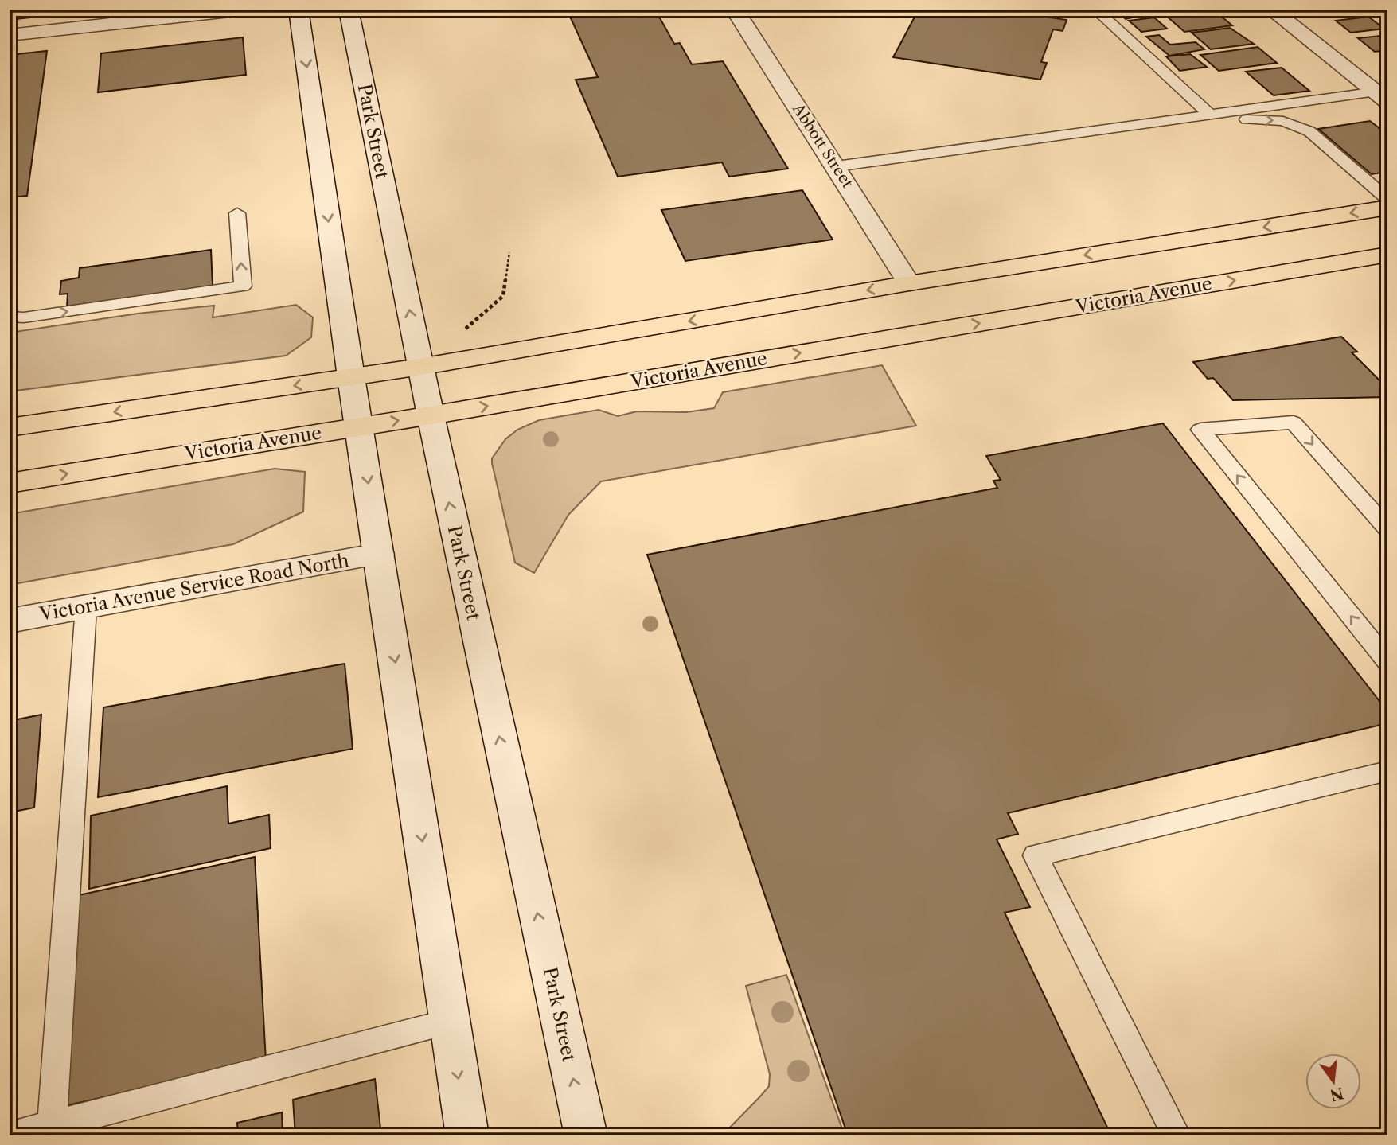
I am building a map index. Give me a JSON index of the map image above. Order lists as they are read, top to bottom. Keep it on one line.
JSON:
{"streets":{"main road":["Park Street","Abbott Street","Victoria Avenue","Victoria Avenue Service Road North"]},"crossings":[["Park Street","Victoria Avenue"]],"north":"bottom"}
